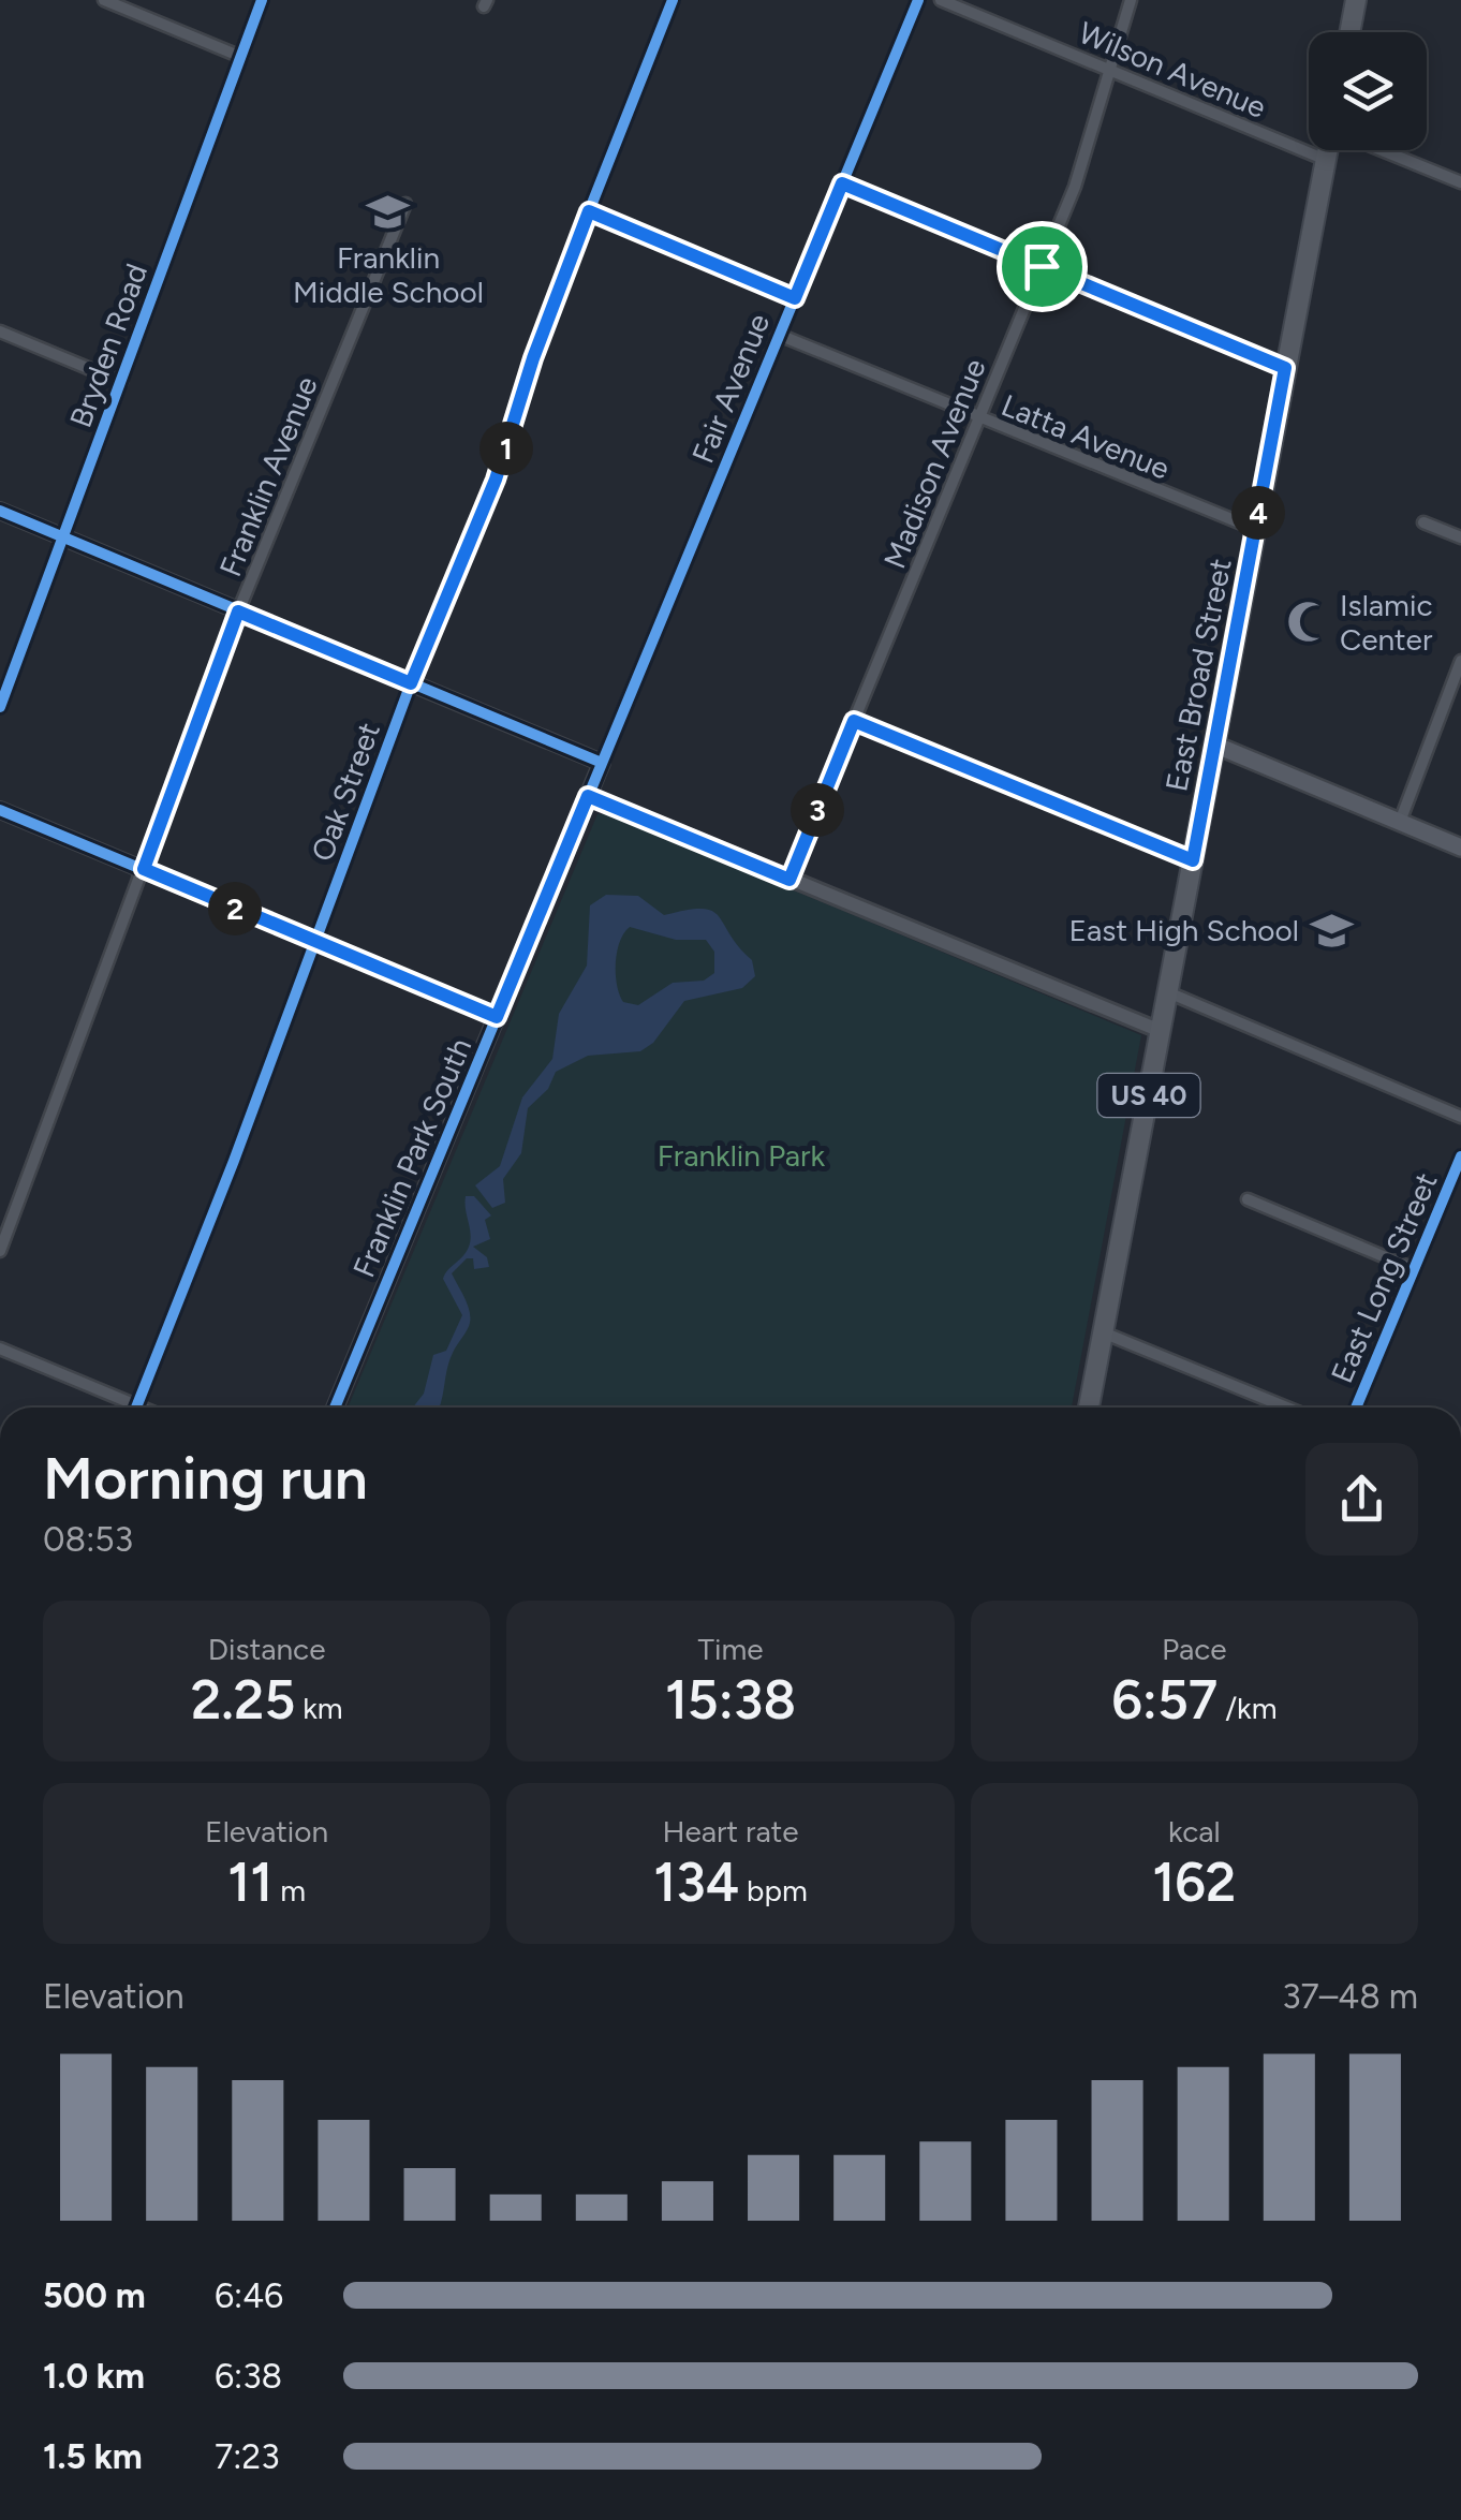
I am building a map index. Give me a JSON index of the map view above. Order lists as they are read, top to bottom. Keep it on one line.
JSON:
{"streets":{"main road":["East Broad Street","US 40"],"street":["Wilson Avenue","Bryden Road","Fair Avenue","Latta Avenue","Madison Avenue","Franklin Avenue","Oak Street","Franklin Park South","East Long Street"]},"crossings":[["Wilson Avenue","Madison Avenue"],["Wilson Avenue","East Broad Street"],["Fair Avenue","Latta Avenue"],["Fair Avenue","Franklin Park South"],["Latta Avenue","Madison Avenue"],["Latta Avenue","East Broad Street"]],"parks":["Franklin Park"],"places":{"school or university":["Franklin Middle School","East High School"],"mosque":["Islamic Center"]},"page":{"pins":["1","4","3","2"],"heading":["Morning run","08:53"],"stats":[["Distance","2.25 km"],["Time","15:38"],["Pace","6:57 /km"],["Elevation","11 m"],["Heart rate","134 bpm"],["kcal","162"]],"chart":["Elevation","37–48 m"],"list":[{"name":"500 m","note":"6:46"},{"name":"1.0 km","note":"6:38"},{"name":"1.5 km","note":"7:23"}]}}
